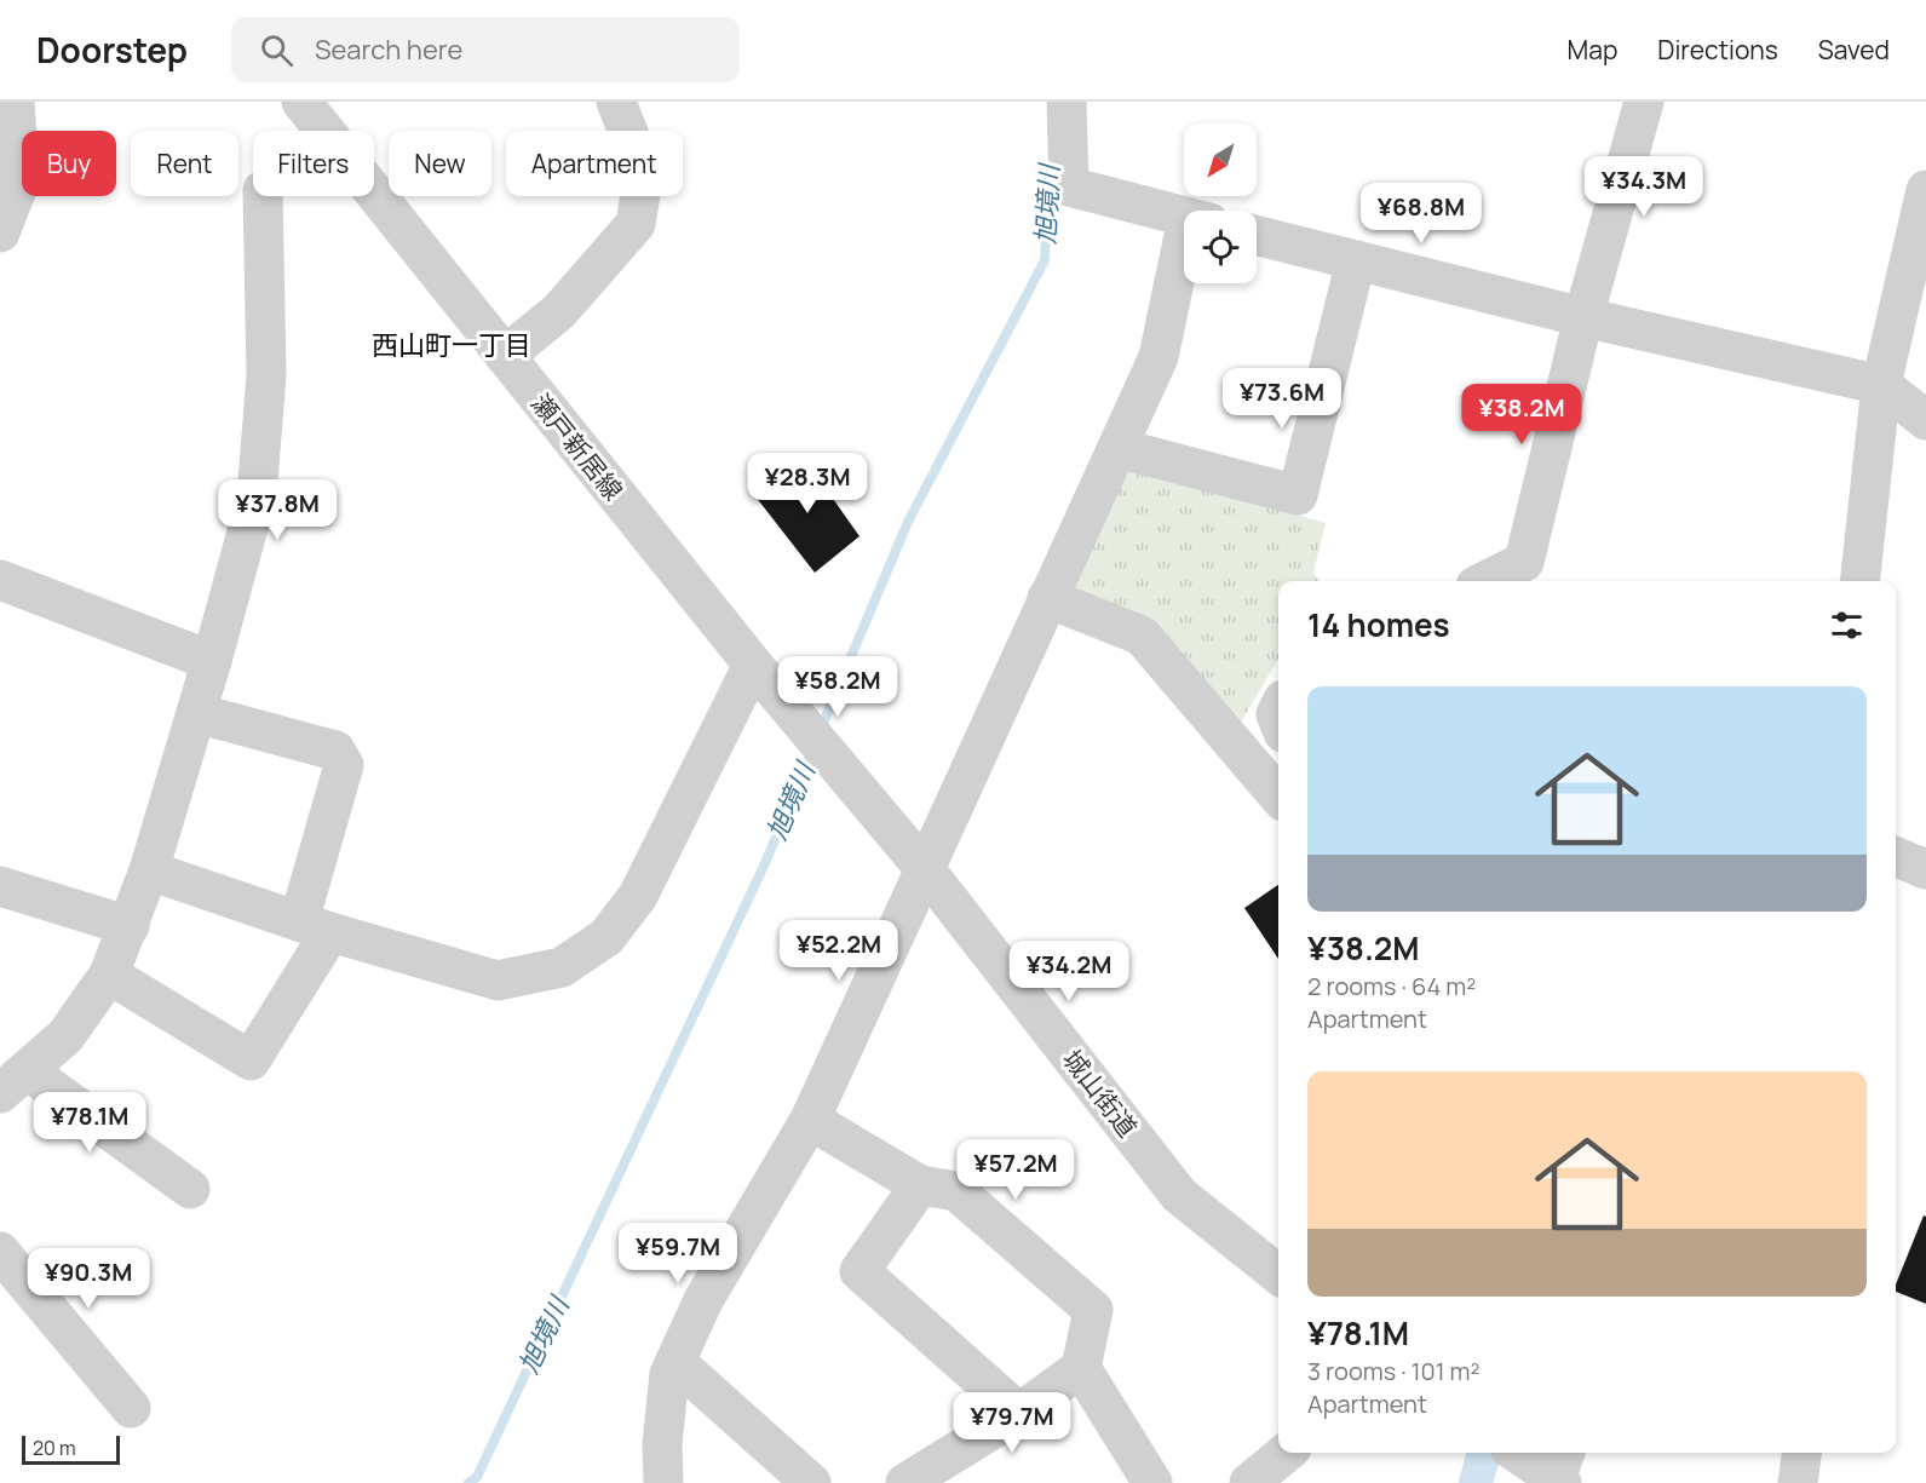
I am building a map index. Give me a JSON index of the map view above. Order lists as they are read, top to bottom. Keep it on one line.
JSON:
{"streets":{"street":["瀬戸新居線","城山街道"]},"crossings":[["瀬戸新居線","城山街道"]],"districts":["西山町一丁目"],"water":["旭境川"],"scale_bar":"20 m","north":"bottom left","page":{"header":"Doorstep","search":"Search here","nav":["Map","Directions","Saved"],"chip":["Buy","Rent","Filters","New","Apartment"],"price":["¥34.3M","¥68.8M","¥73.6M","¥38.2M","¥28.3M","¥37.8M","¥58.2M","¥52.2M","¥34.2M","¥78.1M","¥57.2M","¥59.7M","¥90.3M","¥79.7M"],"heading":"14 homes","list":[{"name":"¥38.2M","note":"2 rooms · 64 m² · Apartment"},{"name":"¥78.1M","note":"3 rooms · 101 m² · Apartment"}],"scale":"20 m"}}
